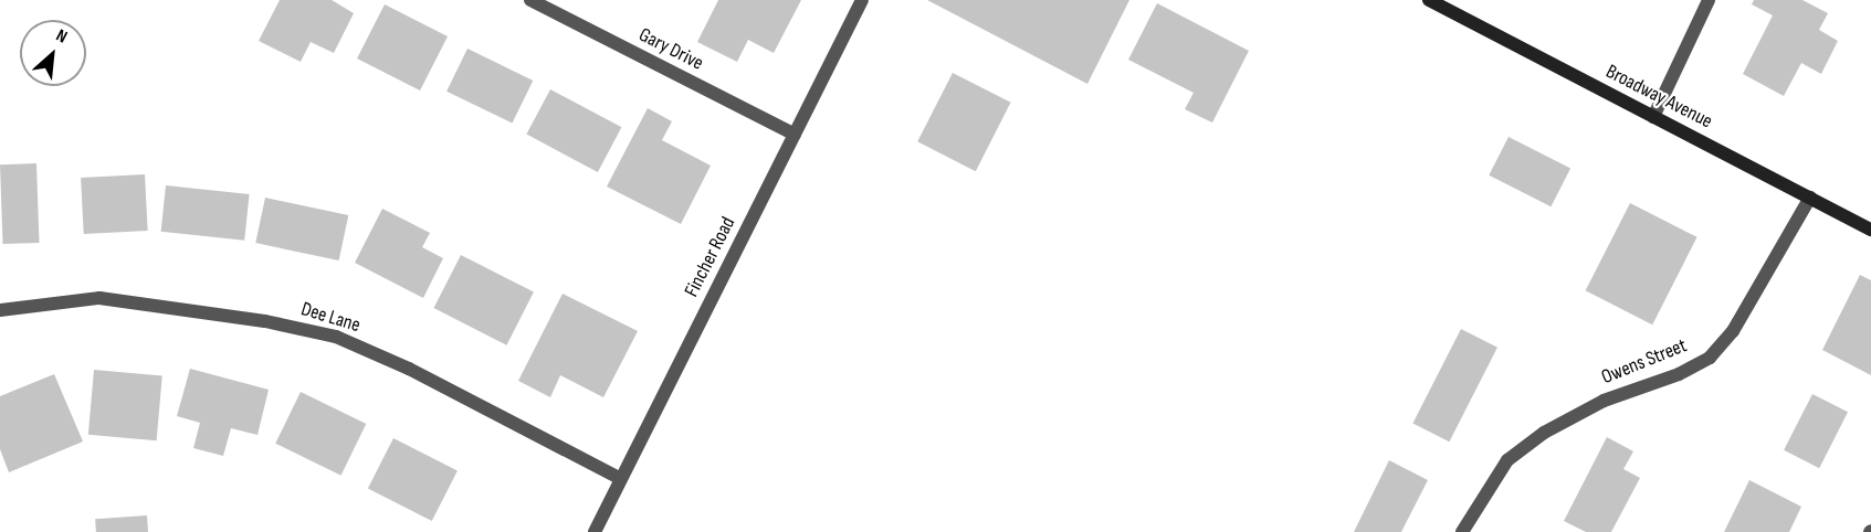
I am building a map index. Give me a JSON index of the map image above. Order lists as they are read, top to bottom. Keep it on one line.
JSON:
{"streets":{"main road":["Broadway Avenue"],"street":["Gary Drive","Fincher Road","Dee Lane","Owens Street"]},"crossings":[["Gary Drive","Fincher Road"],["Broadway Avenue","Owens Street"],["Fincher Road","Dee Lane"]],"north":"top right"}
